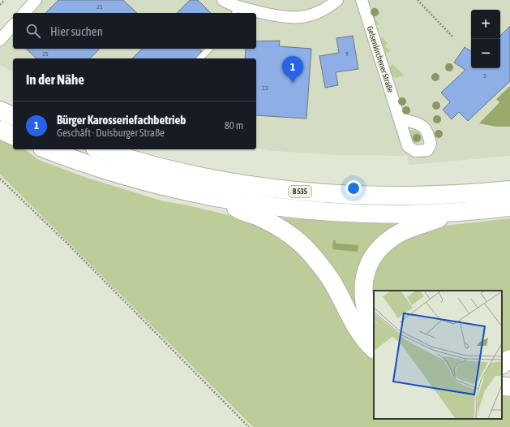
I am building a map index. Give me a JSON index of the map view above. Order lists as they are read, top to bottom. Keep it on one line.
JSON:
{"streets":{"highway":["B 535"],"street":["Gelsenkirchener Straße"]},"house_numbers":["21","25","9","3","13"],"page":{"map_buttons":["+","−"],"search":"Hier suchen","pins":"1","heading":"In der Nähe","list":[{"mark":"1","name":"Bürger Karosseriefachbetrieb","note":"Geschäft · Duisburger Straße","value":"80 m"}]}}
